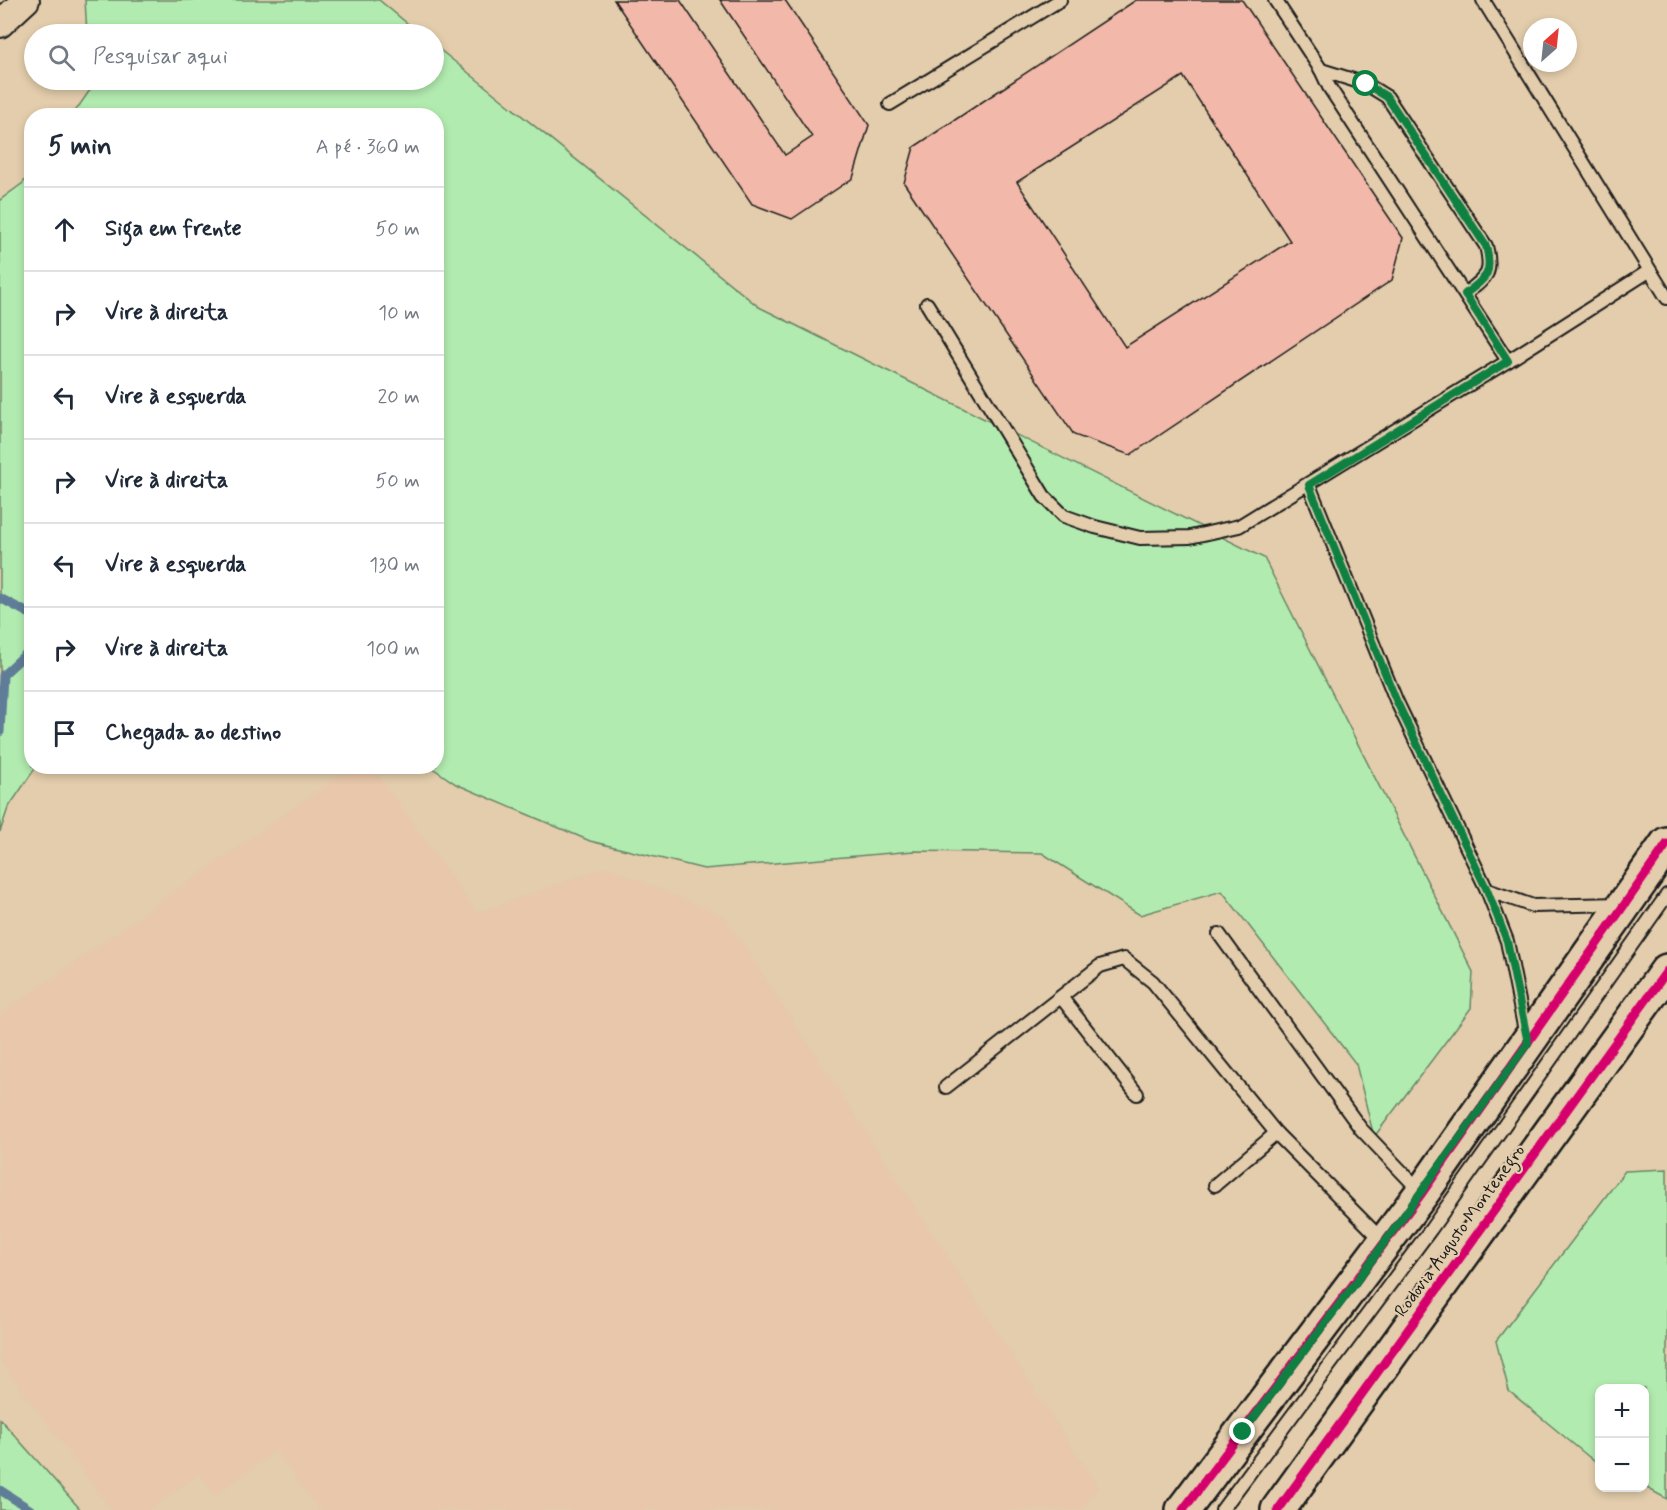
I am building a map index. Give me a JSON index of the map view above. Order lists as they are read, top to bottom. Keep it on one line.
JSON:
{"streets":{"main road":["Rodovia Augusto Montenegro"]},"north":"top right","page":{"search":"Pesquisar aqui","heading":["5 min","A pé · 360 m"],"list":[["Siga em frente","50 m"],["Vire à direita","10 m"],["Vire à esquerda","20 m"],["Vire à direita","50 m"],["Vire à esquerda","130 m"],["Vire à direita","100 m"],"Chegada ao destino"],"map_buttons":["+","−"]}}
